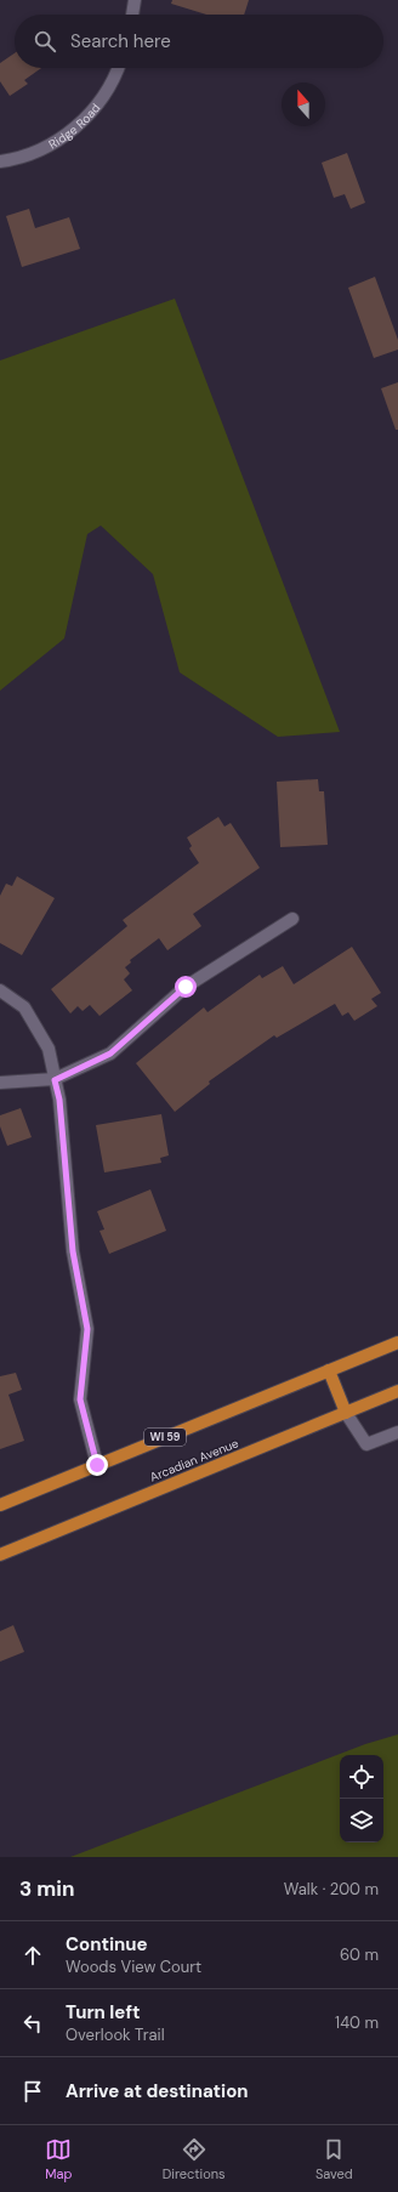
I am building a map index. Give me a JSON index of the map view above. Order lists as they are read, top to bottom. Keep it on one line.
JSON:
{"streets":{"main road":["WI 59","Arcadian Avenue"],"street":["Ridge Road"]},"north":"top","page":{"search":"Search here","heading":["3 min","Walk · 200 m"],"list":[["Continue","Woods View Court","60 m"],["Turn left","Overlook Trail","140 m"],"Arrive at destination"],"nav":["Map","Directions","Saved"]}}
